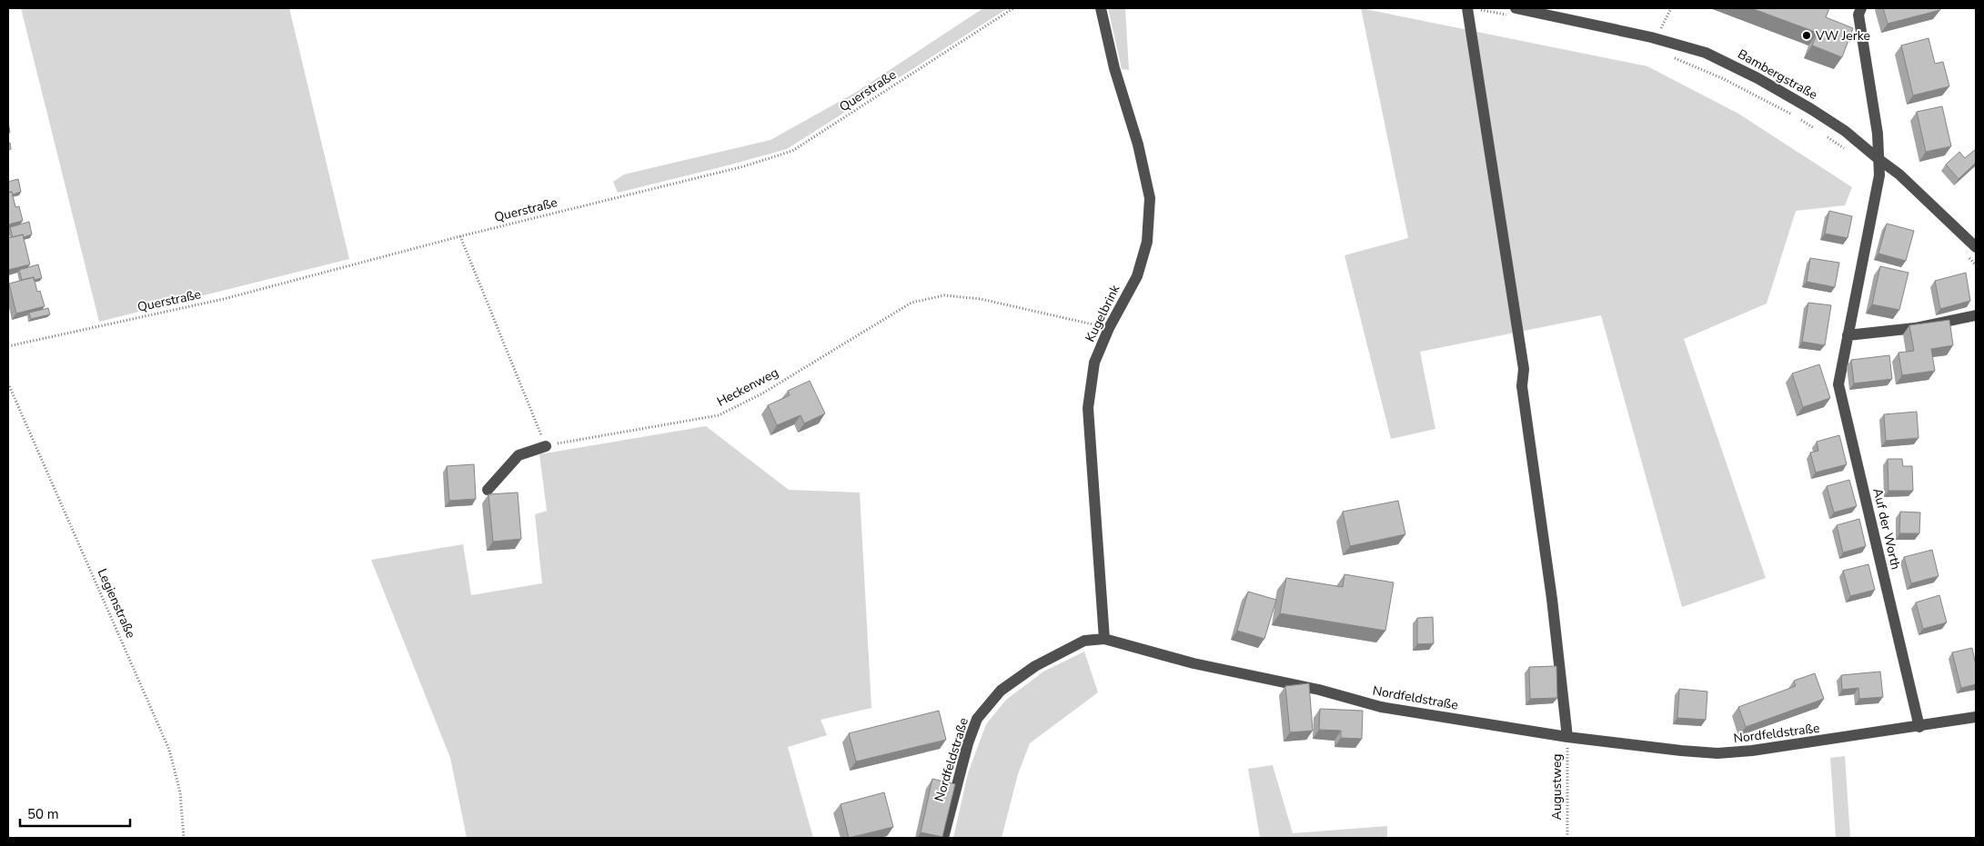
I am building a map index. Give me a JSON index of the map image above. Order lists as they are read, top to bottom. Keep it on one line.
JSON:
{"streets":{"street":["Bambergstraße","Kugelbrink","Auf der Worth","Nordfeldstraße"],"path":["Querstraße","Heckenweg","Legienstraße","Augustweg"]},"crossings":[["Bambergstraße","Auf der Worth"],["Kugelbrink","Heckenweg"],["Kugelbrink","Nordfeldstraße"],["Auf der Worth","Nordfeldstraße"],["Nordfeldstraße","Augustweg"]],"places":["VW Jerke"],"scale_bar":"50 m"}
